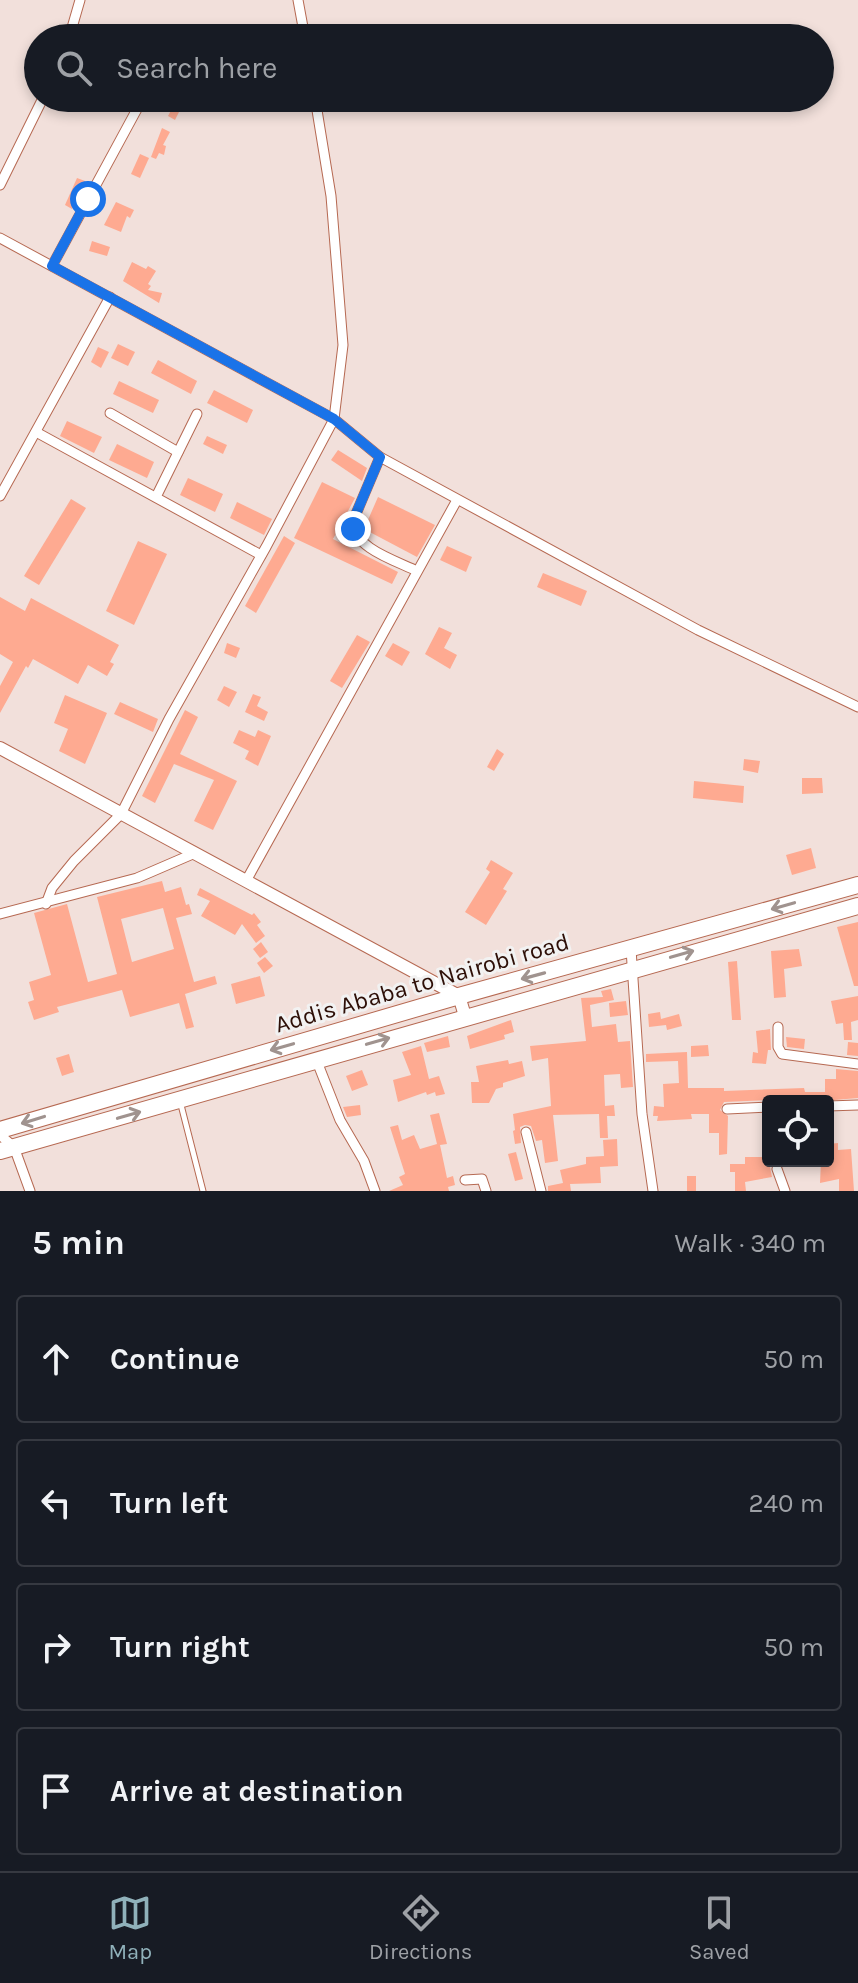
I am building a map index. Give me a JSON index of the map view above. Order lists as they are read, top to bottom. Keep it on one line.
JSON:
{"streets":{"highway":["Addis Ababa to Nairobi road"]},"page":{"search":"Search here","heading":["5 min","Walk · 340 m"],"list":[["Continue","50 m"],["Turn left","240 m"],["Turn right","50 m"],"Arrive at destination"],"nav":["Map","Directions","Saved"]}}
